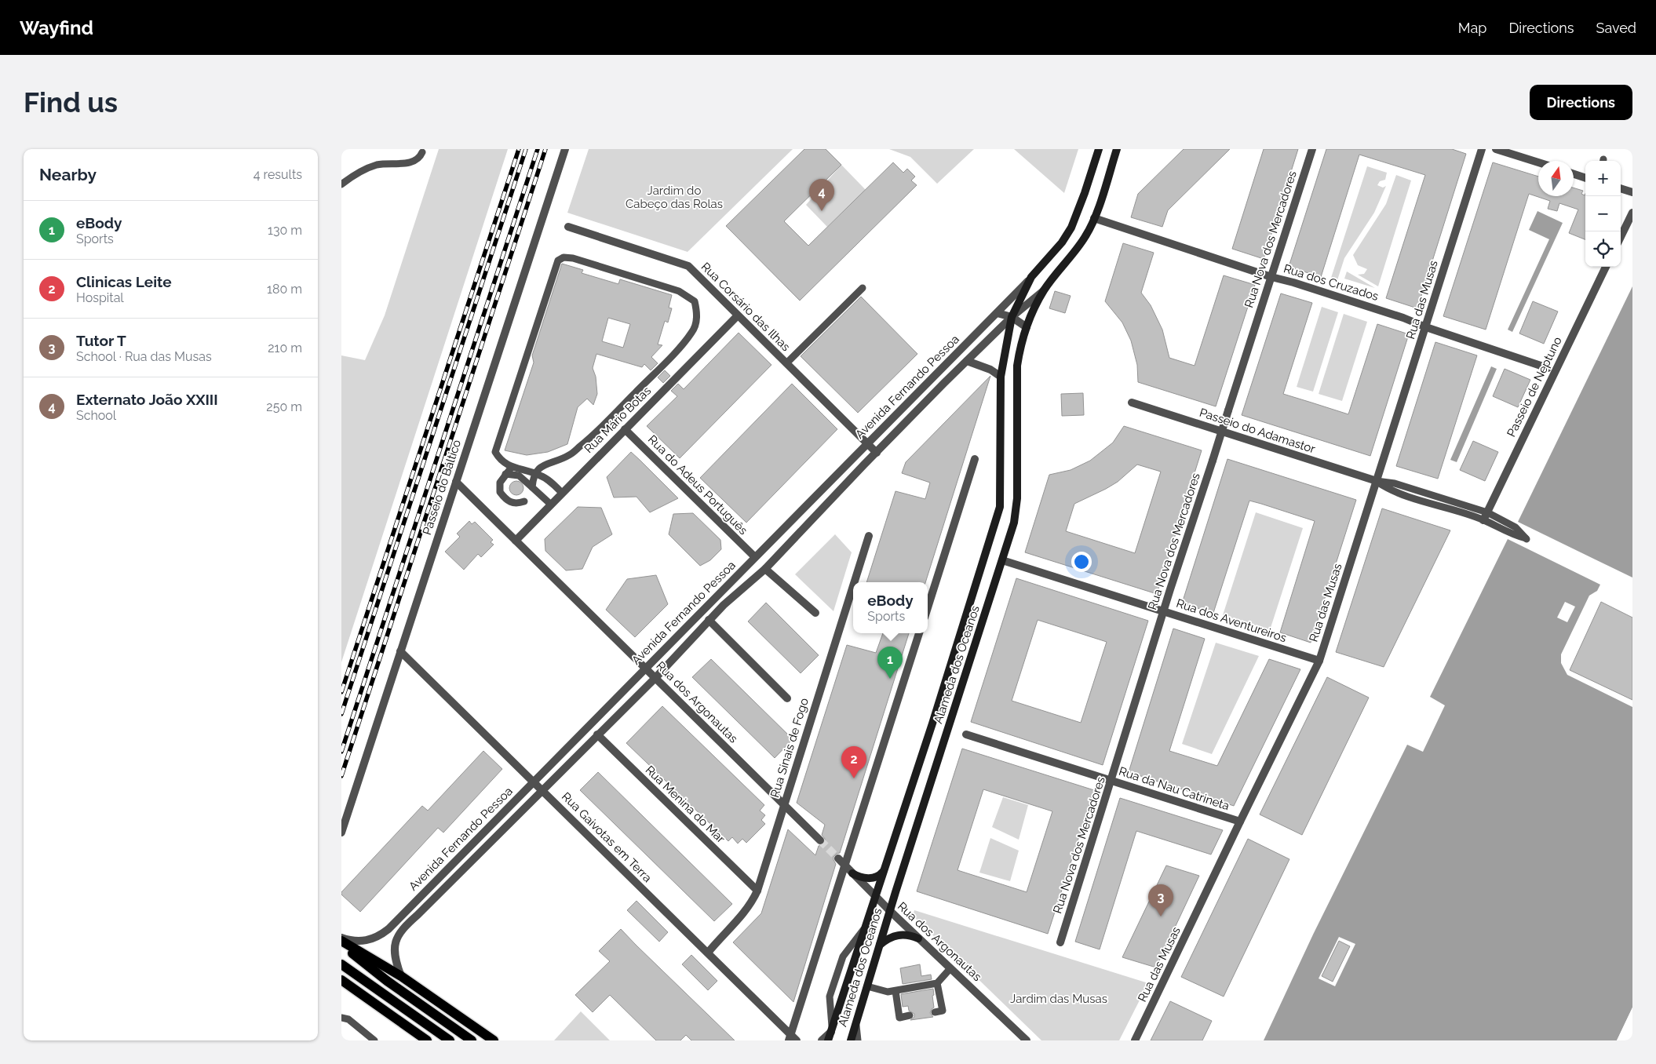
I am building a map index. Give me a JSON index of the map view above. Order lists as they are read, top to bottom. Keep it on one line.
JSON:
{"streets":{"main road":["Alameda dos Oceanos"],"street":["Rua Nova dos Mercadores","Rua dos Cruzados","Rua das Musas","Rua Corsário das Ilhas","Avenida Fernando Pessoa","Passeio de Neptuno","Rua Mário Botas","Passeio do Adamastor","Rua do Adeus Português","Passeio do Báltico","Rua dos Aventureiros","Rua dos Argonautas","Rua Sinais de Fogo","Rua da Nau Catrineta","Rua Menina do Mar","Rua Gaivotas em Terra"]},"crossings":[["Rua Nova dos Mercadores","Rua dos Cruzados"],["Rua Nova dos Mercadores","Passeio do Adamastor"],["Rua Nova dos Mercadores","Rua dos Aventureiros"],["Rua Nova dos Mercadores","Rua da Nau Catrineta"],["Rua dos Cruzados","Rua das Musas"],["Rua dos Cruzados","Alameda dos Oceanos"],["Rua das Musas","Passeio do Adamastor"],["Rua das Musas","Rua dos Aventureiros"],["Rua das Musas","Rua da Nau Catrineta"],["Rua Corsário das Ilhas","Avenida Fernando Pessoa"],["Rua Corsário das Ilhas","Rua Mário Botas"],["Avenida Fernando Pessoa","Rua do Adeus Português"],["Avenida Fernando Pessoa","Alameda dos Oceanos"],["Avenida Fernando Pessoa","Rua dos Argonautas"],["Avenida Fernando Pessoa","Rua Menina do Mar"],["Avenida Fernando Pessoa","Rua Gaivotas em Terra"],["Rua Mário Botas","Rua do Adeus Português"],["Rua Mário Botas","Rua dos Argonautas"],["Passeio do Báltico","Rua dos Argonautas"],["Passeio do Báltico","Rua Gaivotas em Terra"],["Rua dos Aventureiros","Alameda dos Oceanos"],["Alameda dos Oceanos","Rua dos Argonautas"],["Rua dos Argonautas","Rua Sinais de Fogo"],["Rua Sinais de Fogo","Rua Menina do Mar"],["Rua Sinais de Fogo","Rua Gaivotas em Terra"]],"parks":["Jardim do Cabeço das Rolas","Jardim das Musas"],"north":"top","page":{"header":"Wayfind","nav":["Map","Directions","Saved"],"buttons":"Directions","title":"Find us","heading":["Nearby","4 results"],"map_buttons":["+","−"],"pins":["4","1","2","3"],"list":[{"mark":"1","name":"eBody","note":"Sports","value":"130 m"},{"mark":"2","name":"Clinicas Leite","note":"Hospital","value":"180 m"},{"mark":"3","name":"Tutor T","note":"School · Rua das Musas","value":"210 m"},{"mark":"4","name":"Externato João XXIII","note":"School","value":"250 m"}],"popup":["eBody","Sports"]}}
